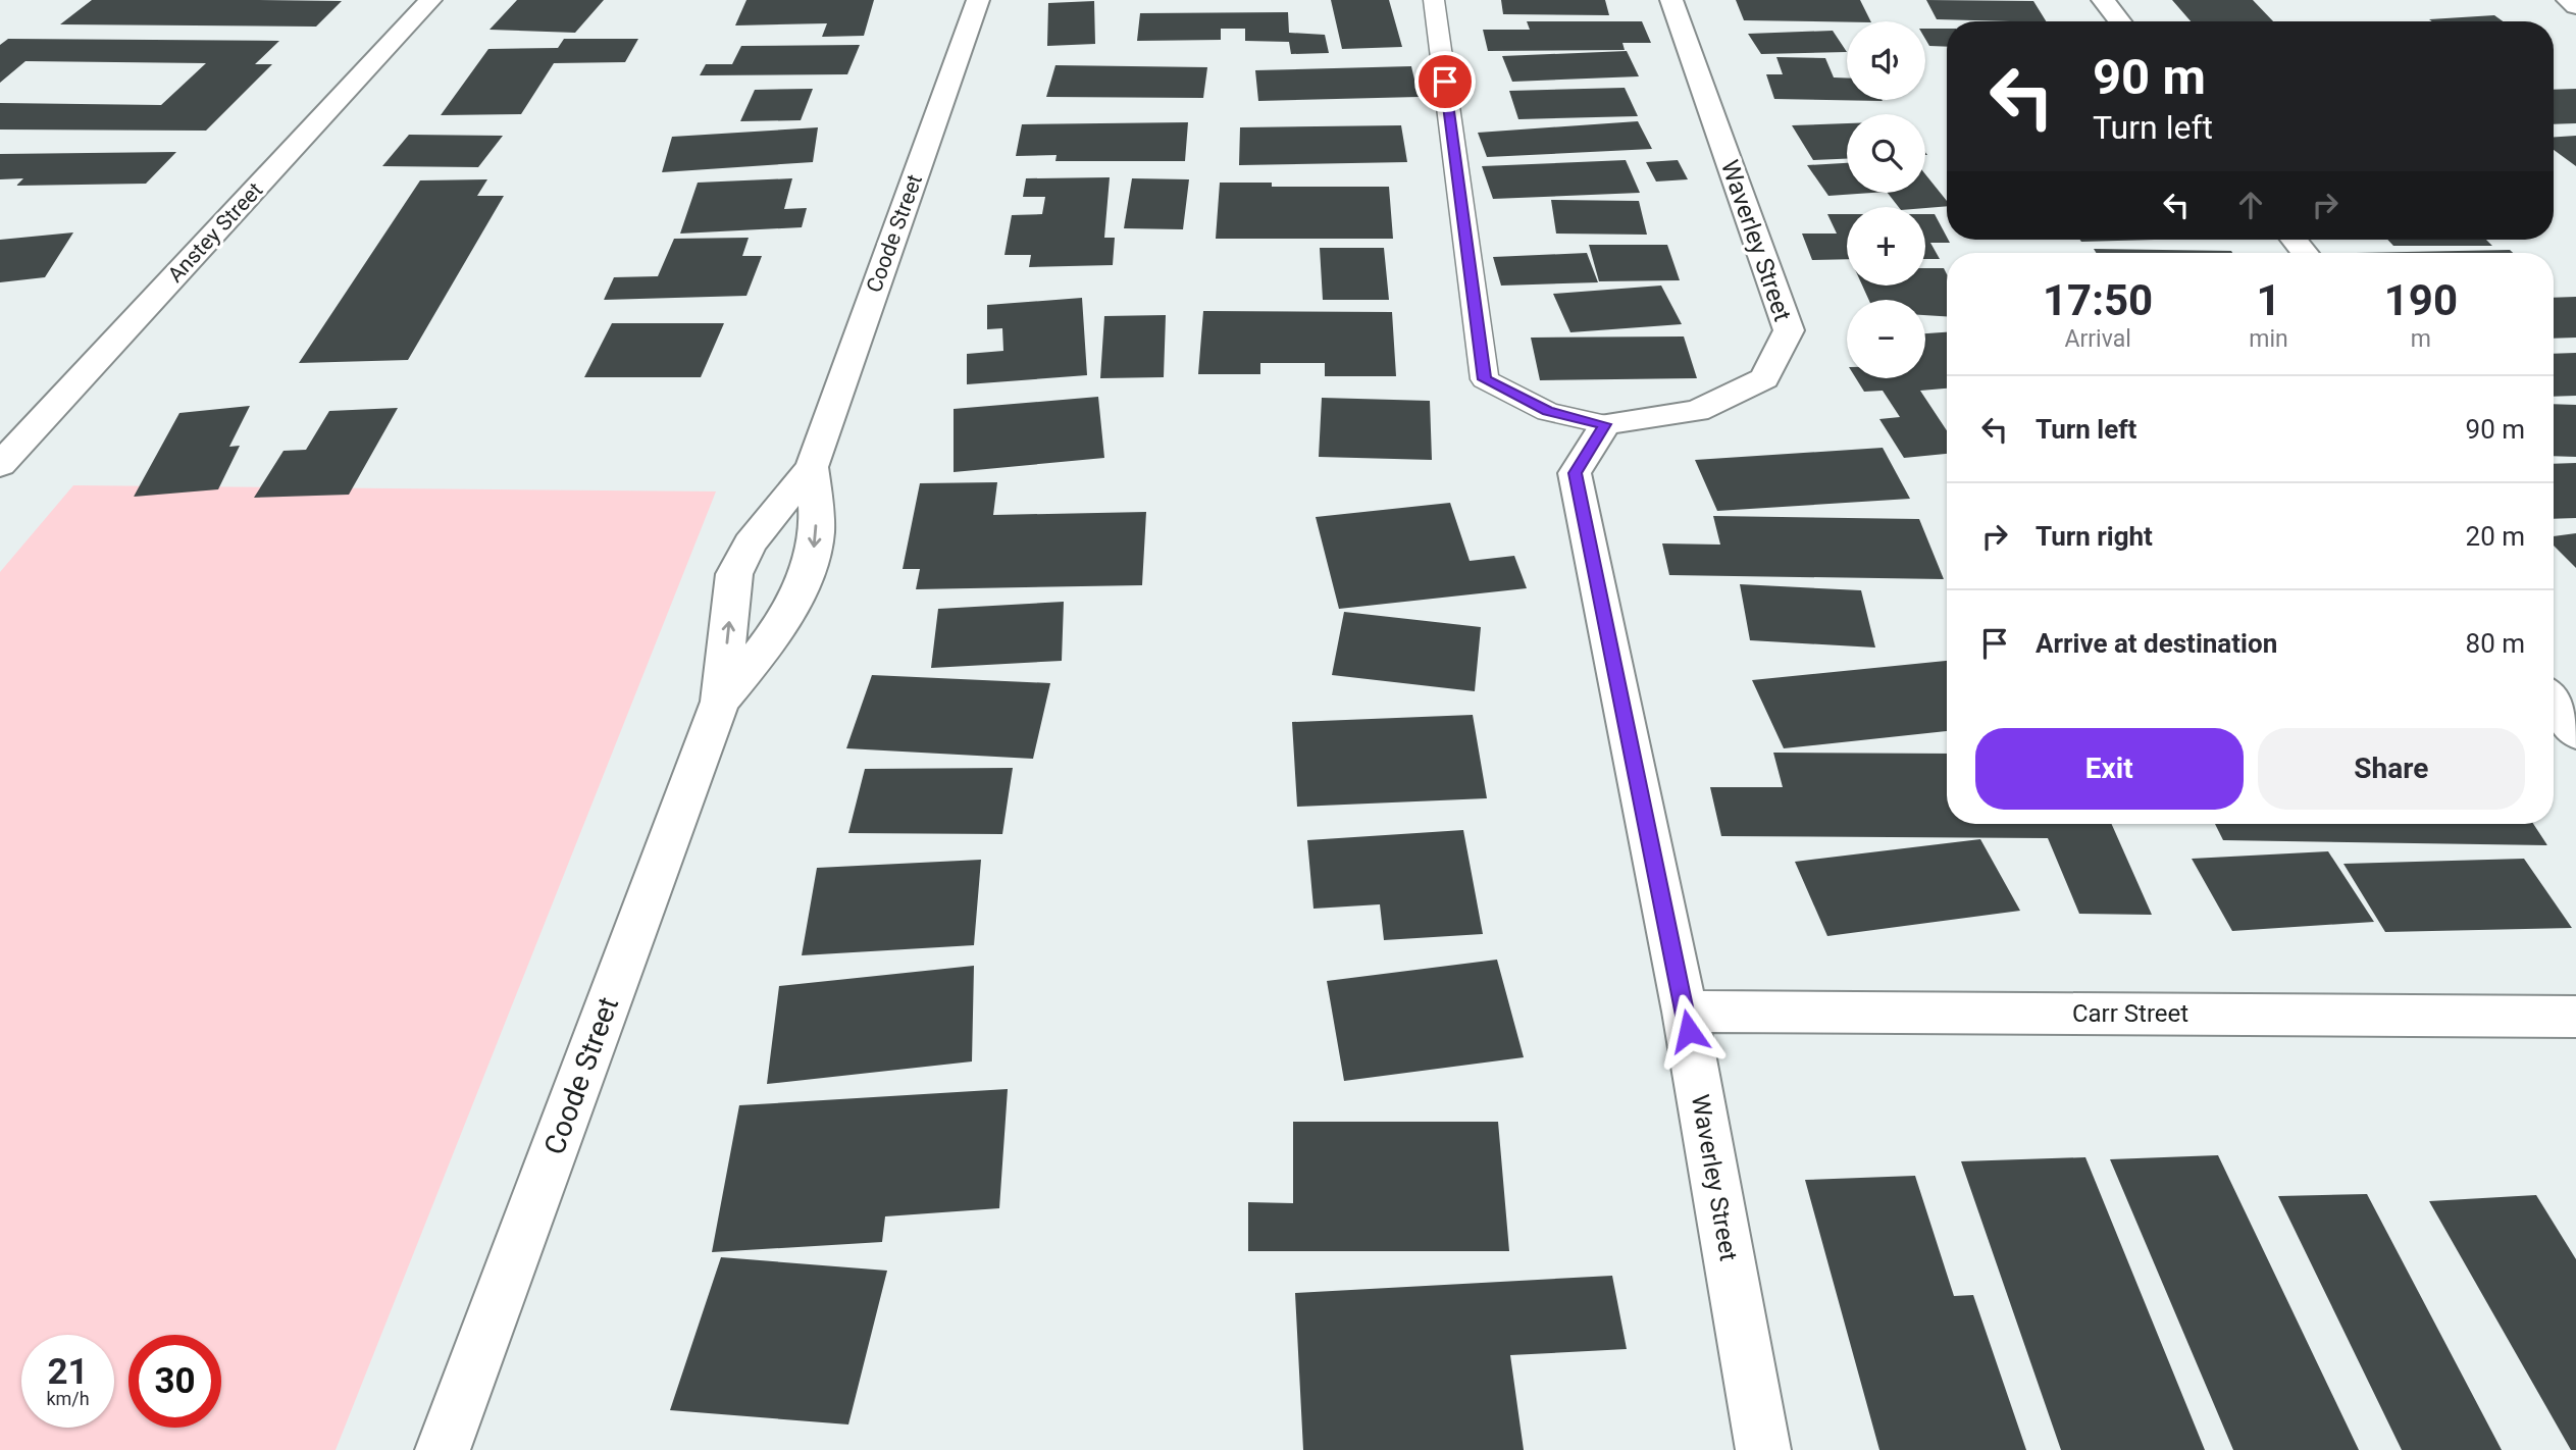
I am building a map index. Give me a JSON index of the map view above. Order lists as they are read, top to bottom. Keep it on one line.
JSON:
{"streets":{"street":["Anstey Street","Coode Street","Waverley Street","Carr Street"]},"crossings":[["Waverley Street","Carr Street"]],"page":{"map_buttons":["+","−"],"turn":["90 m","Turn left"],"eta":["17:50","Arrival","1","min","190","m"],"list":[{"name":"Turn left","value":"90 m"},{"name":"Turn right","value":"20 m"},{"name":"Arrive at destination","value":"80 m"}],"buttons":["Exit","Share"],"speed":"21 km/h","limit":"30"}}
